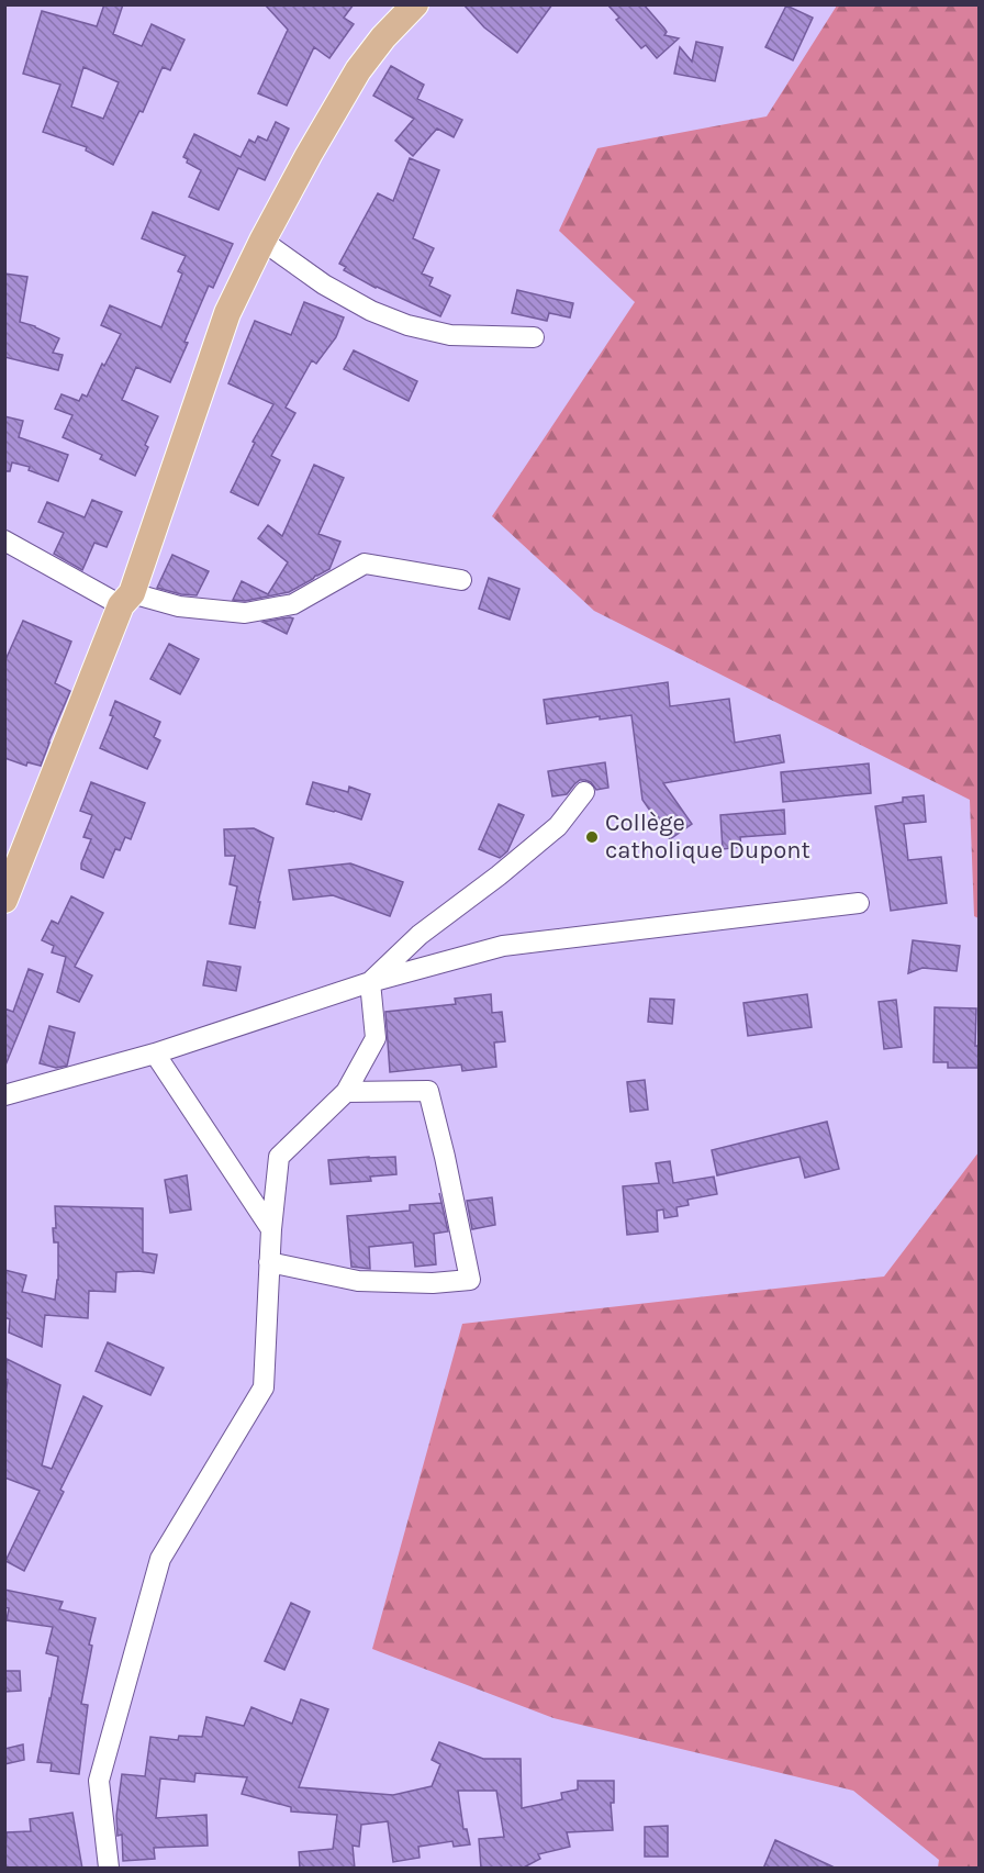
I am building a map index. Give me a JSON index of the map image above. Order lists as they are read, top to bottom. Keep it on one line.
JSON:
{"places":["Collège catholique Dupont"]}
